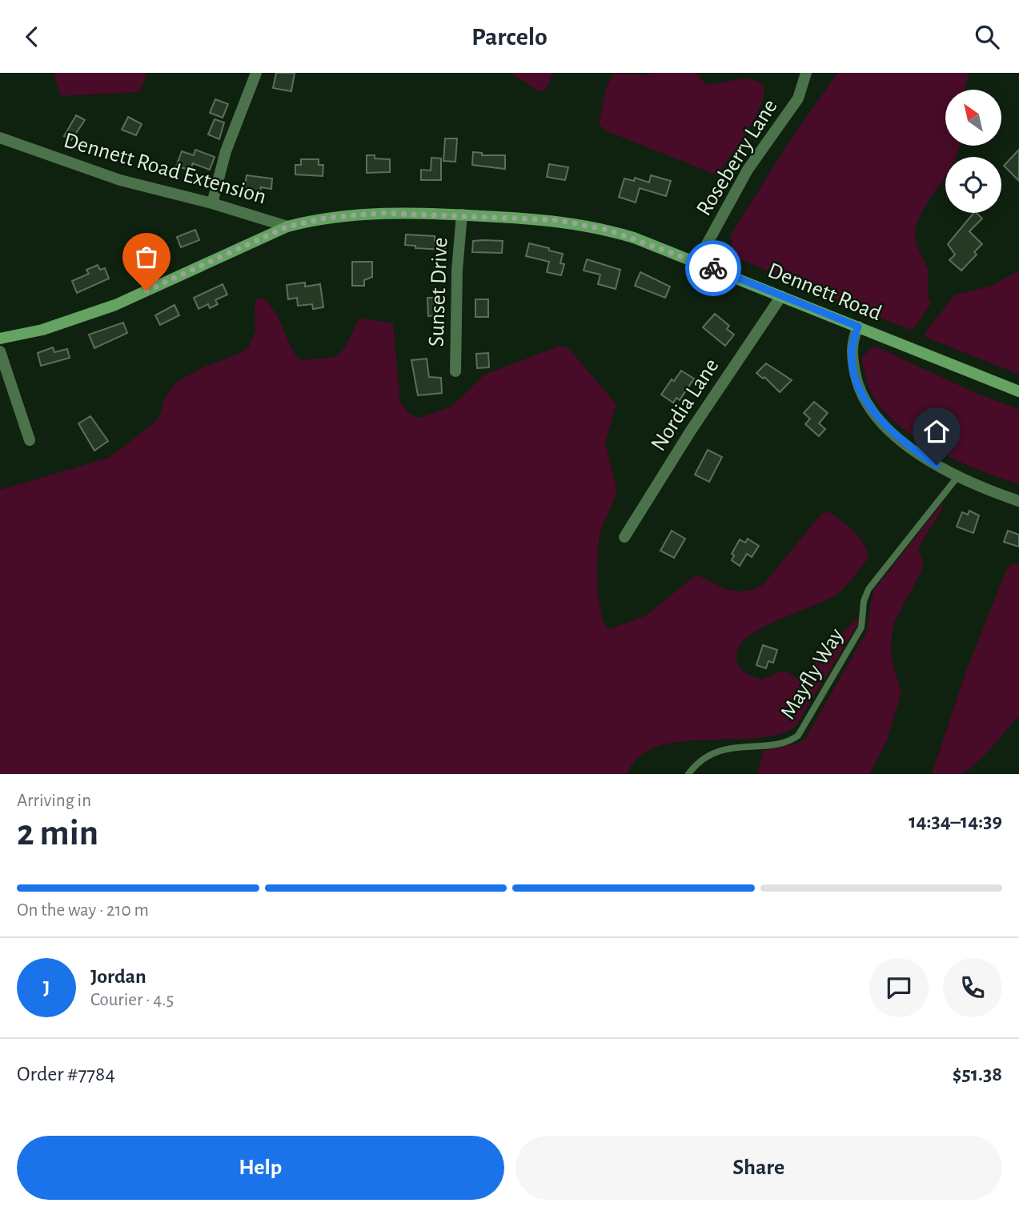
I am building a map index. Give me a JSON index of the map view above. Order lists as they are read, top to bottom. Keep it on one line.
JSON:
{"streets":{"street":["Roseberry Lane","Dennett Road Extension","Sunset Drive","Dennett Road","Nordia Lane"],"lane":["Mayfly Way"]},"crossings":[["Roseberry Lane","Dennett Road"],["Dennett Road Extension","Dennett Road"],["Sunset Drive","Dennett Road"],["Dennett Road","Nordia Lane"]],"north":"top left","page":{"header":"Parcelo","heading":["2 min","Arriving in","14:34–14:39"],"panel":["Jordan","Courier · 4.5","Order #7784","$51.38"],"bar":"On the way · 210 m","round":"J","buttons":["Help","Share"]}}
